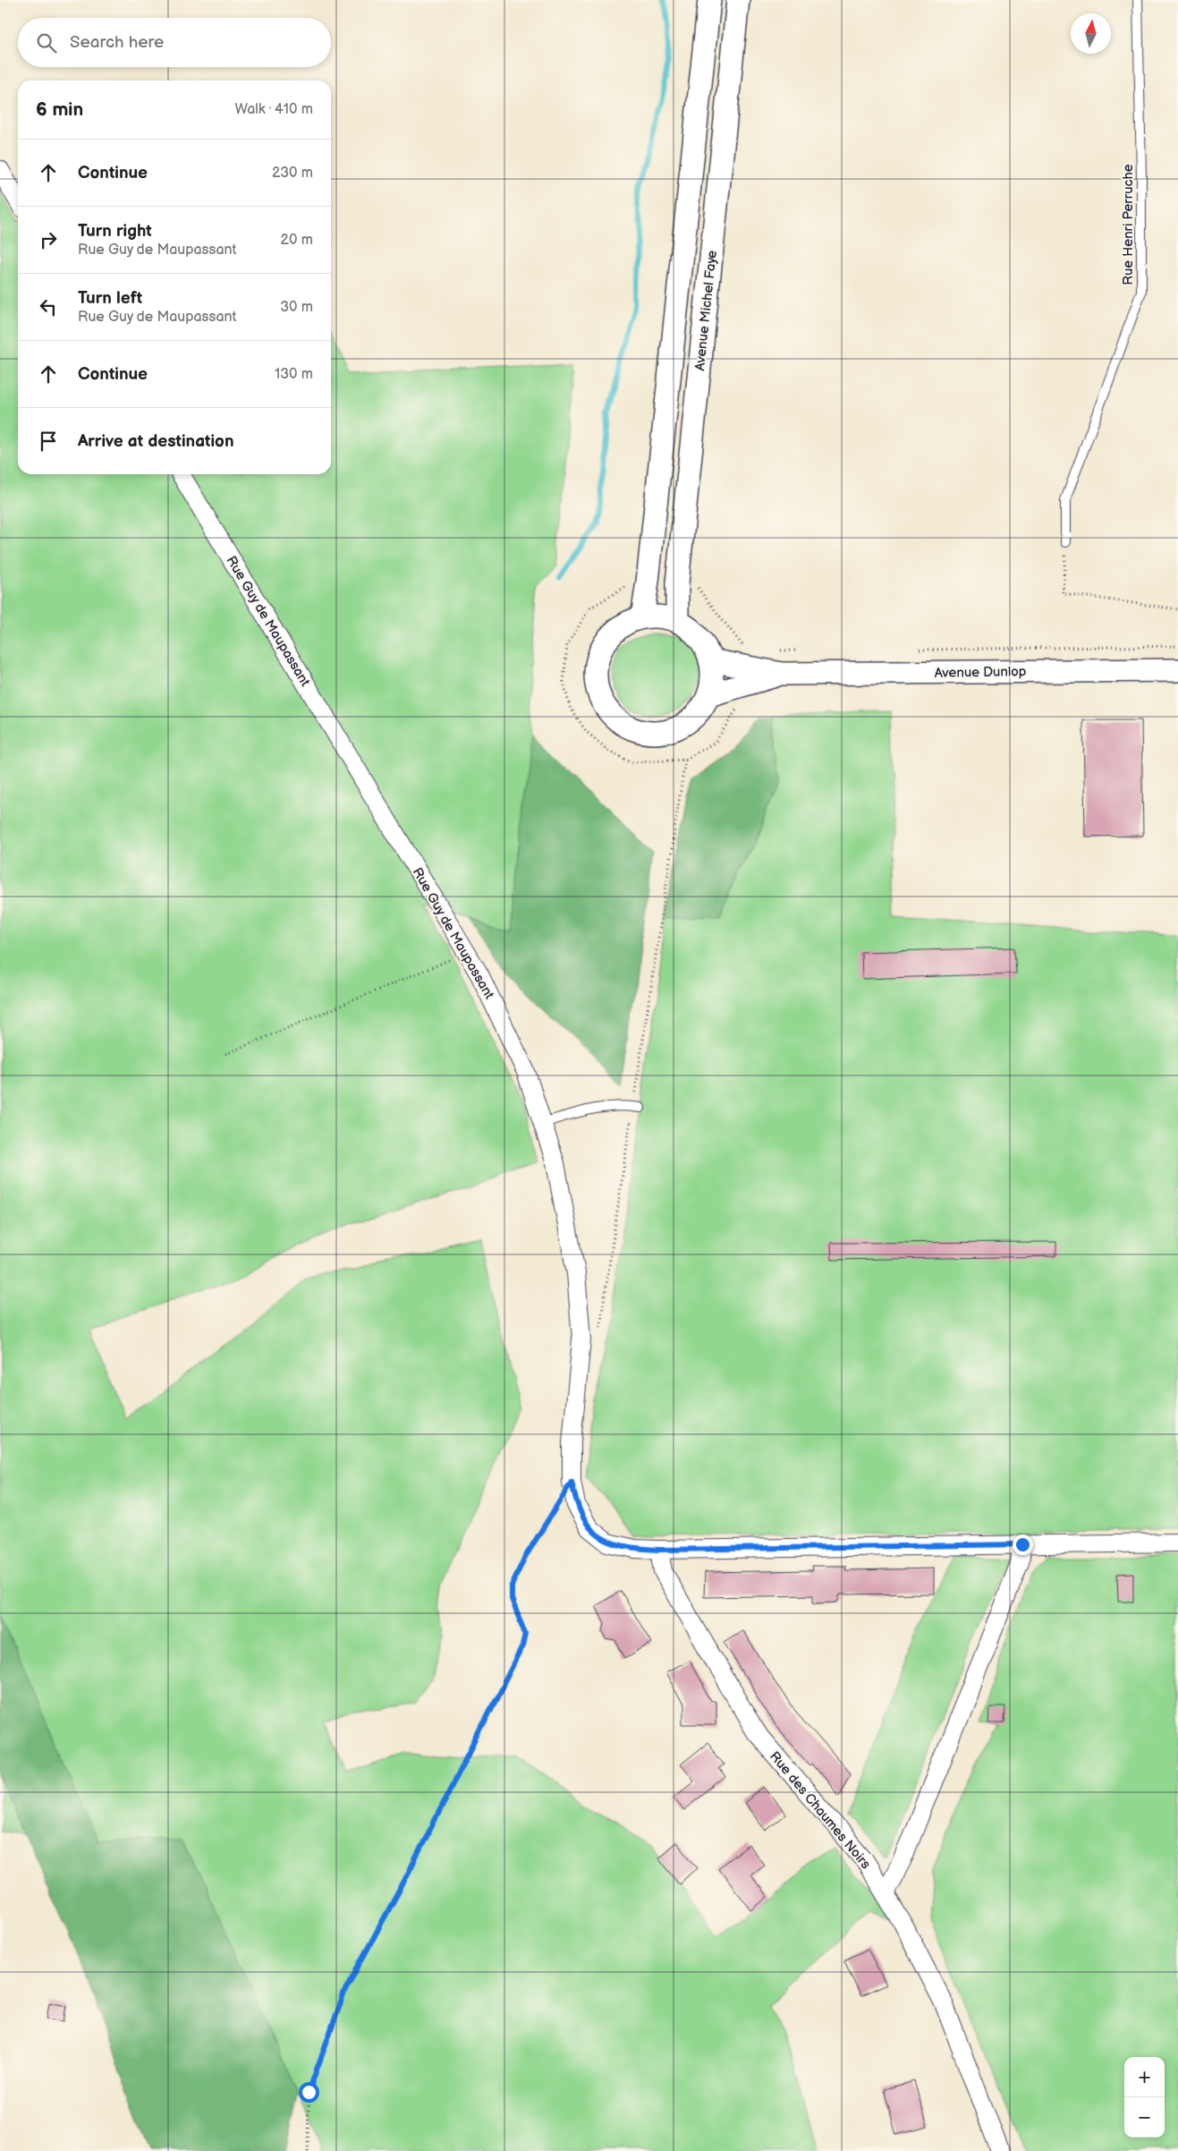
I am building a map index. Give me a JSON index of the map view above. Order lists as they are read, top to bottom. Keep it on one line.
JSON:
{"streets":{"street":["Avenue Michel Faye","Rue Guy de Maupassant","Avenue Dunlop","Rue des Chaumes Noirs"],"lane":["Rue Henri Perruche"]},"crossings":[["Avenue Michel Faye","Avenue Dunlop"],["Rue Guy de Maupassant","Rue des Chaumes Noirs"]],"north":"top","page":{"search":"Search here","heading":["6 min","Walk · 410 m"],"list":[["Continue","230 m"],["Turn right","Rue Guy de Maupassant","20 m"],["Turn left","Rue Guy de Maupassant","30 m"],["Continue","130 m"],"Arrive at destination"],"map_buttons":["+","−"]}}
